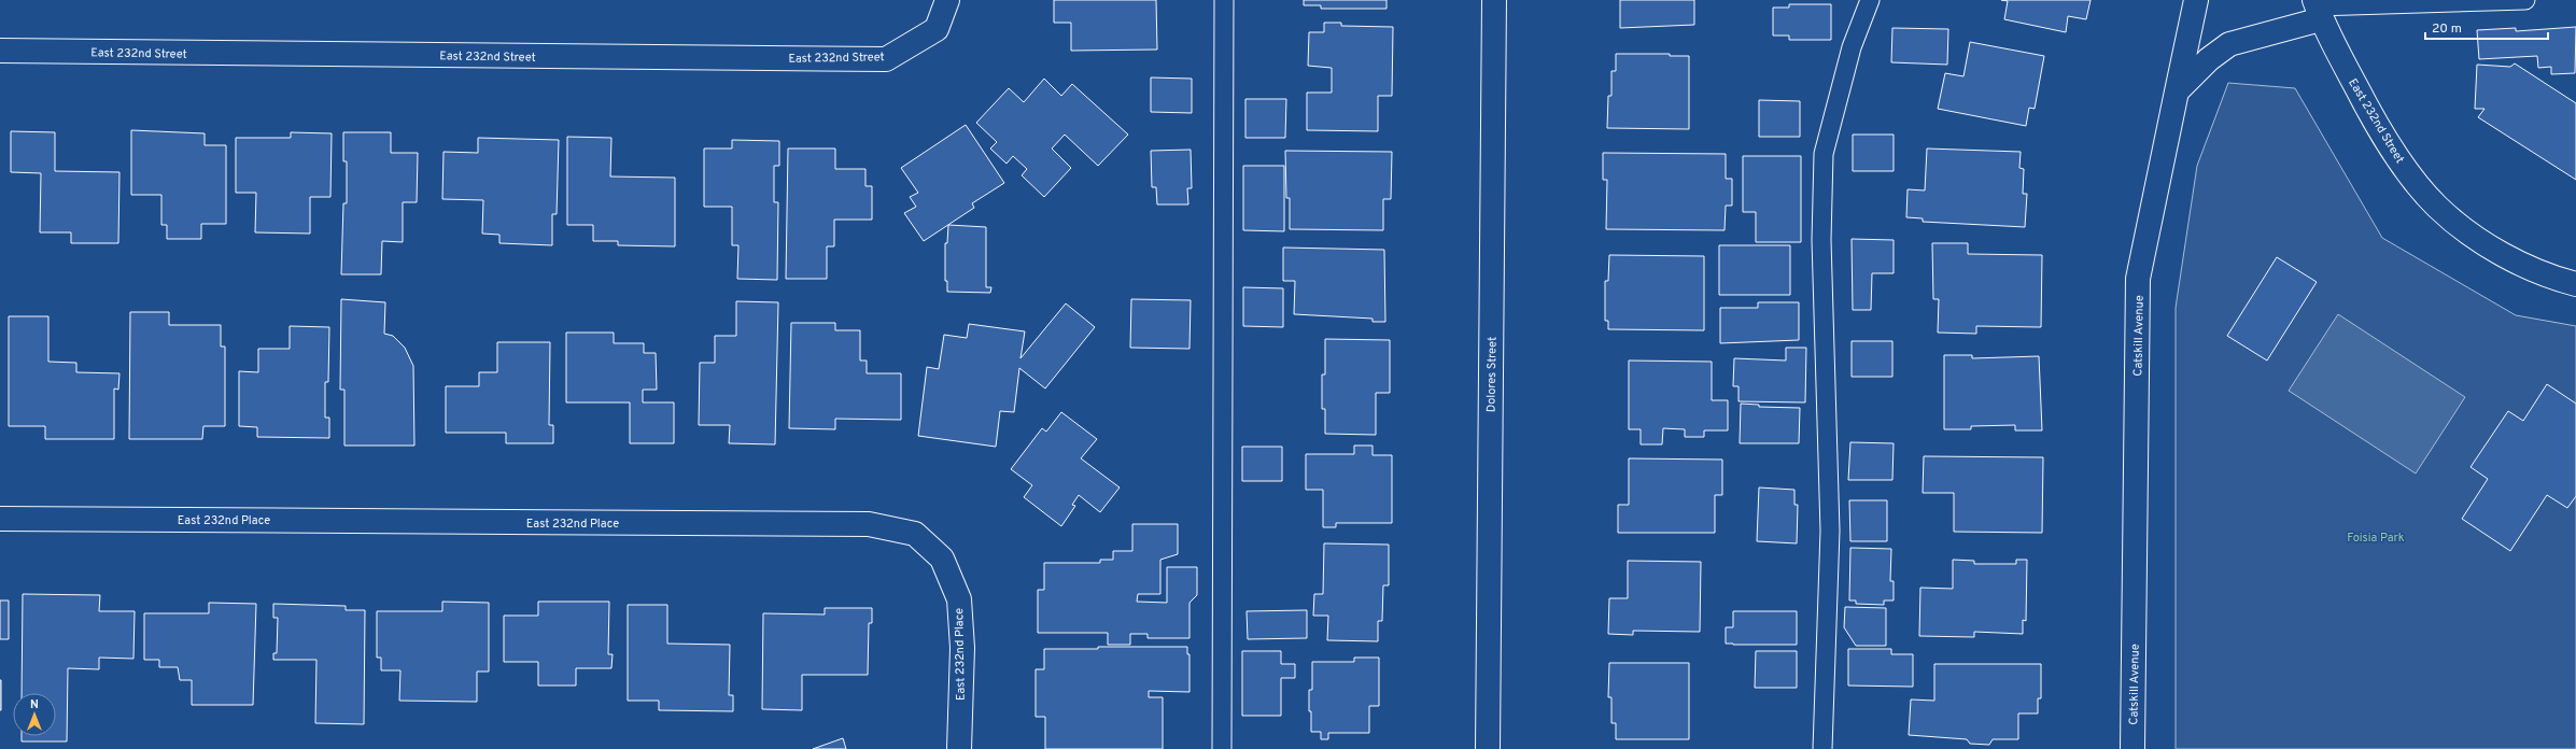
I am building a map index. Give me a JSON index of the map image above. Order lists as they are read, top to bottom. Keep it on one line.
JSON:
{"streets":{"street":["East 232nd Street","Catskill Avenue","Dolores Street","East 232nd Place"]},"parks":["Foisia Park"],"scale_bar":"20 m","north":"top"}
